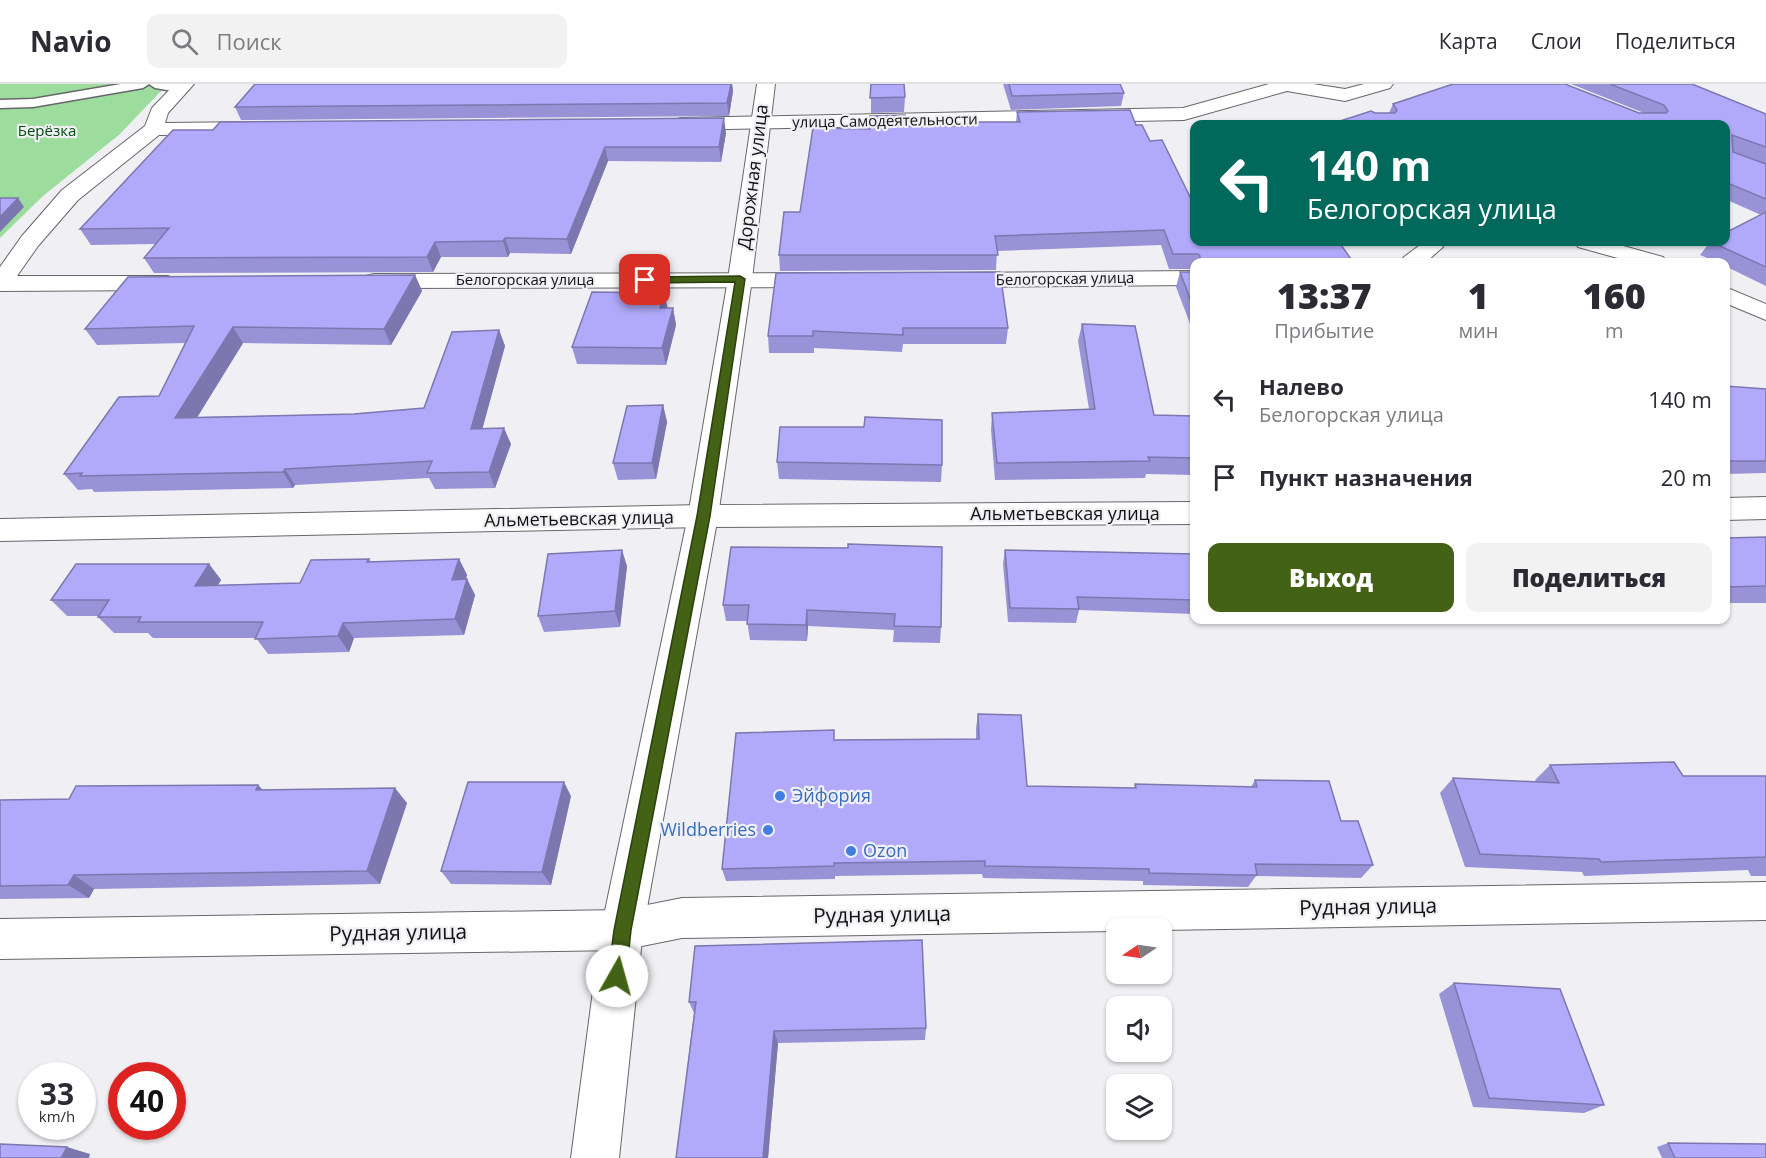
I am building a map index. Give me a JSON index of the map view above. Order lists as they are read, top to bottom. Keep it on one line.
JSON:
{"streets":{"street":["улица Самодеятельности","Дорожная улица","Белогорская улица","Альметьевская улица","Рудная улица"]},"crossings":[["улица Самодеятельности","Дорожная улица"],["Дорожная улица","Белогорская улица"],["Дорожная улица","Альметьевская улица"],["Дорожная улица","Рудная улица"]],"parks":["Берёзка"],"places":["Эйфория","Wildberries","Ozon"],"north":"left","page":{"header":"Navio","search":"Поиск","nav":["Карта","Слои","Поделиться"],"turn":["140 m","Белогорская улица"],"eta":["13:37","Прибытие","1","мин","160","m"],"list":[{"name":"Налево","note":"Белогорская улица","value":"140 m"},{"name":"Пункт назначения","value":"20 m"}],"buttons":["Выход","Поделиться"],"speed":"33 km/h","limit":"40"}}
